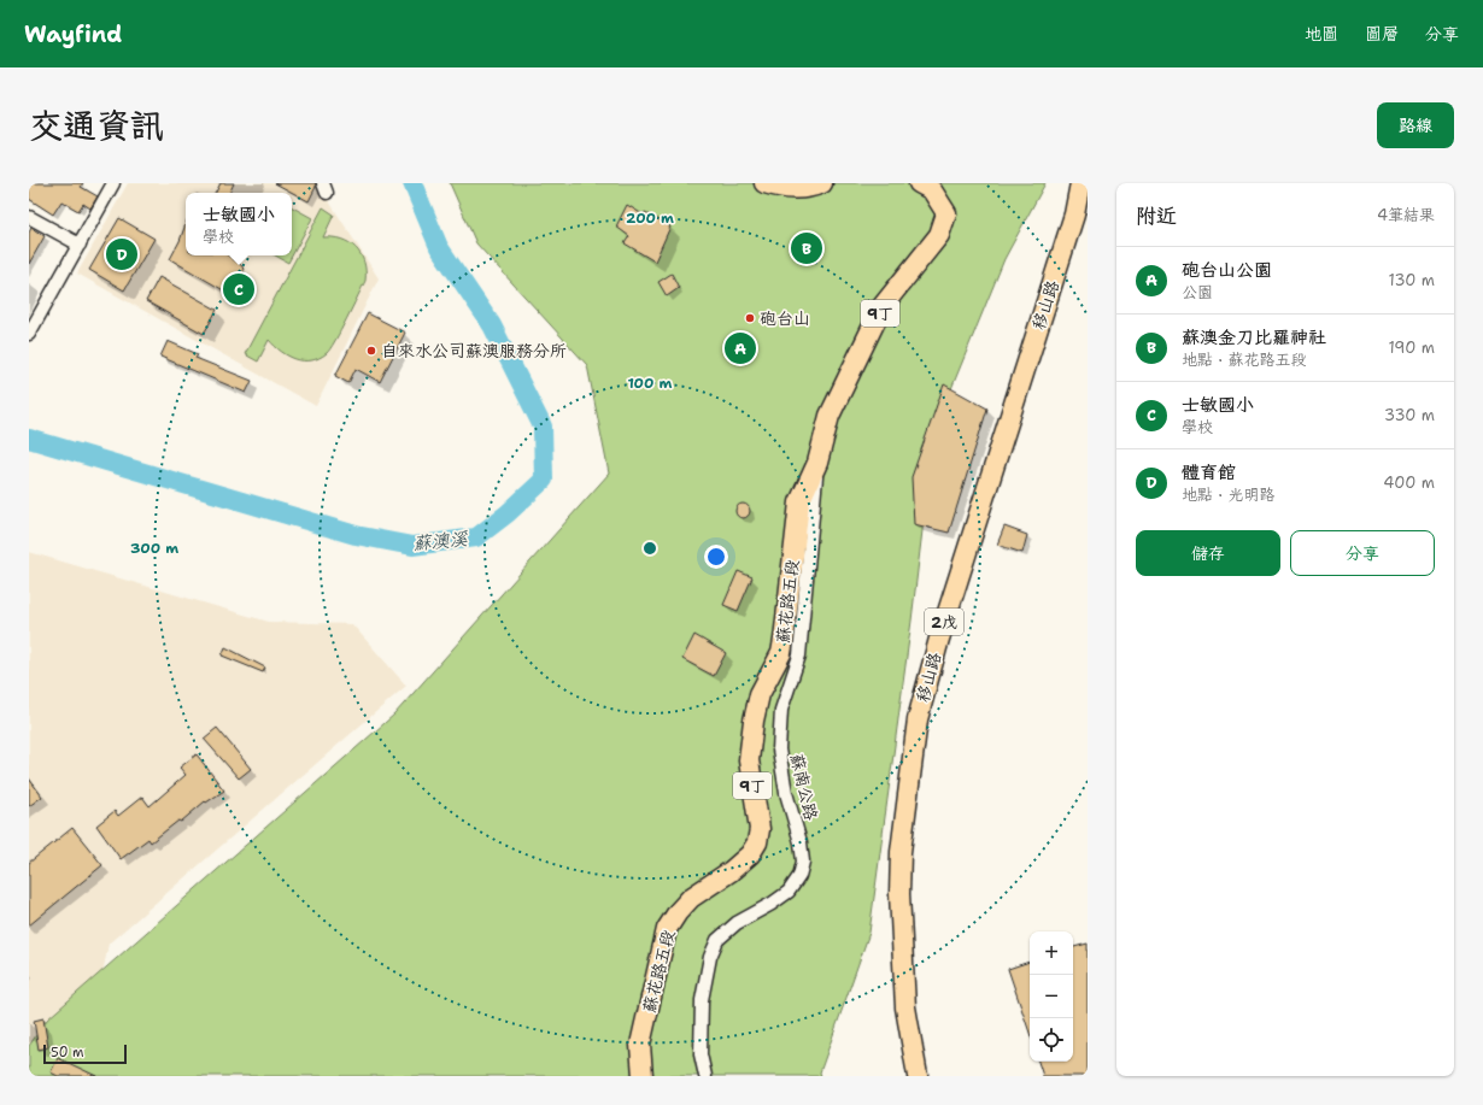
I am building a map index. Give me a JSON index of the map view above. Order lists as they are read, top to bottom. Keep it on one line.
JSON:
{"streets":{"main road":["移山路","9丁","蘇花路五段","2戊"],"street":["蘇南公路"]},"crossings":[["蘇花路五段","蘇南公路"]],"water":["蘇澳溪"],"places":["砲台山","自來水公司蘇澳服務分所"],"scale_bar":"50 m","page":{"header":"Wayfind","nav":["地圖","圖層","分享"],"title":"交通資訊","buttons":["路線",["儲存","分享"]],"heading":["附近","4筆結果"],"popup":["士敏國小","學校"],"pins":["B","D","C","A"],"list":[{"mark":"A","name":"砲台山公園","note":"公園","value":"130 m"},{"mark":"B","name":"蘇澳金刀比羅神社","note":"地點 · 蘇花路五段","value":"190 m"},{"mark":"C","name":"士敏國小","note":"學校","value":"330 m"},{"mark":"D","name":"體育館","note":"地點 · 光明路","value":"400 m"}],"map_buttons":["+","−"],"scale":"50 m"},"rings":["200 m","100 m","300 m"]}
